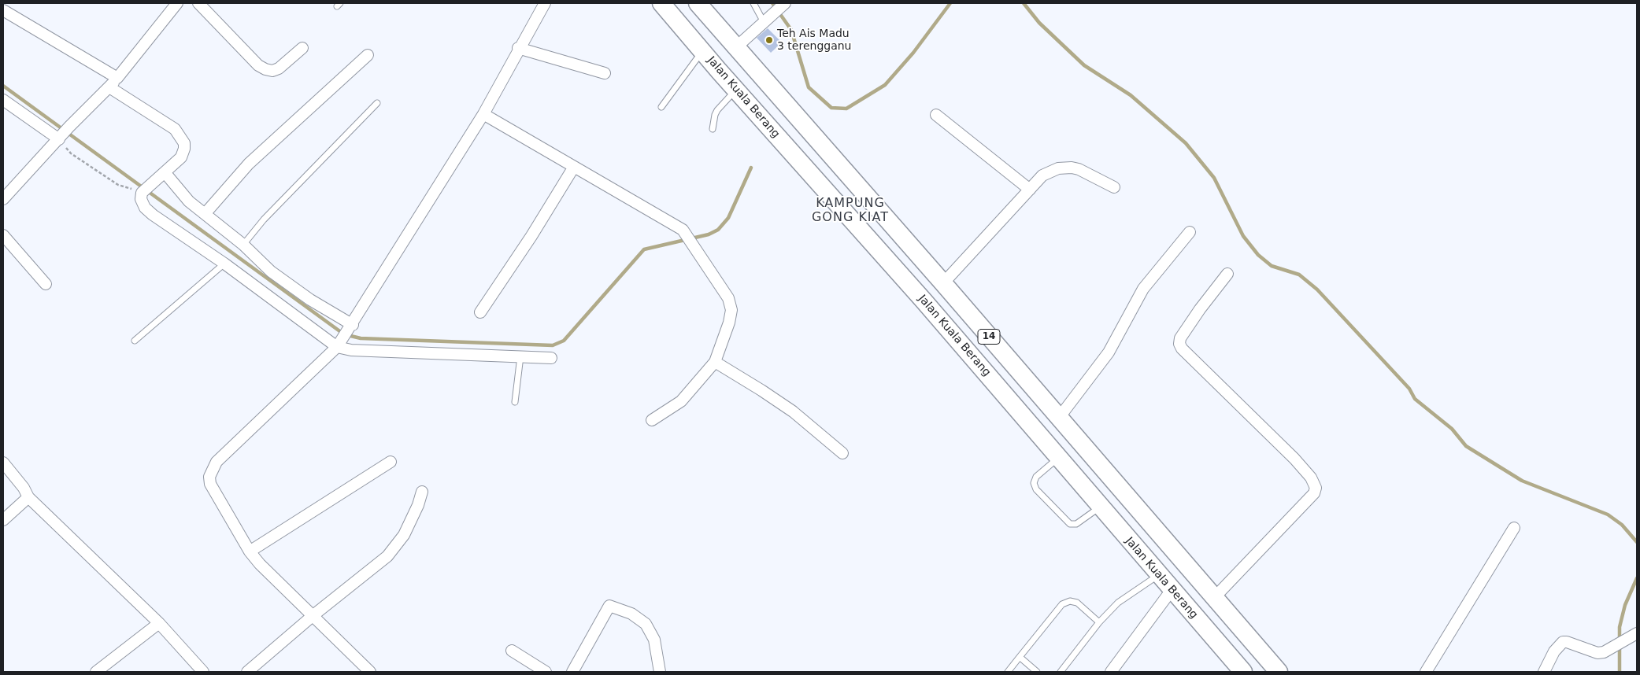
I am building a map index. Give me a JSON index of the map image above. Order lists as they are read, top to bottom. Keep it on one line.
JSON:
{"streets":{"highway":["Jalan Kuala Berang","14"]},"districts":["KAMPUNG GONG KIAT"],"places":["Teh Ais Madu 3 terengganu"]}
